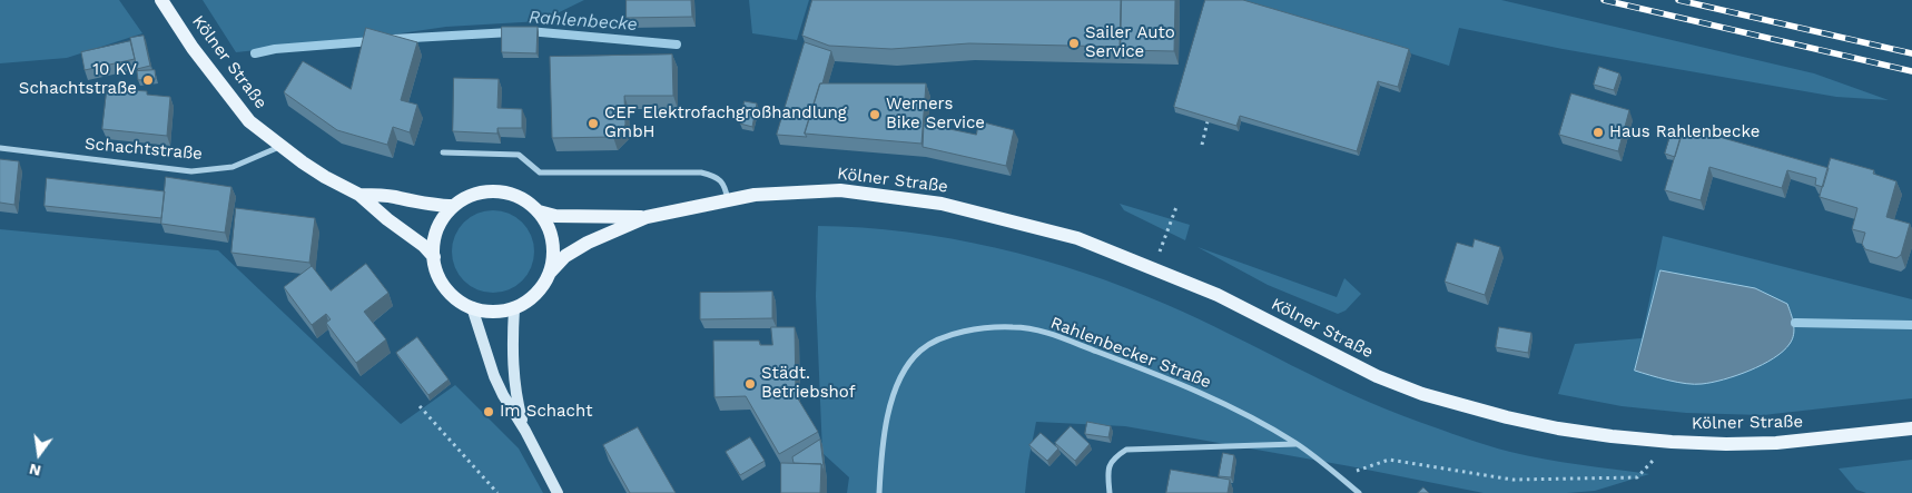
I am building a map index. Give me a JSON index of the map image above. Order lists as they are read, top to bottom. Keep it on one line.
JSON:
{"streets":{"main road":["Kölner Straße"],"street":["Schachtstraße","Rahlenbecker Straße"]},"crossings":[["Kölner Straße","Schachtstraße"]],"water":["Rahlenbecke"],"places":["Sailer Auto Service","10 KV Schachtstraße","Werners Bike Service","CEF Elektrofachgroßhandlung GmbH","Haus Rahlenbecke","Städt. Betriebshof","Im Schacht"],"north":"bottom"}
